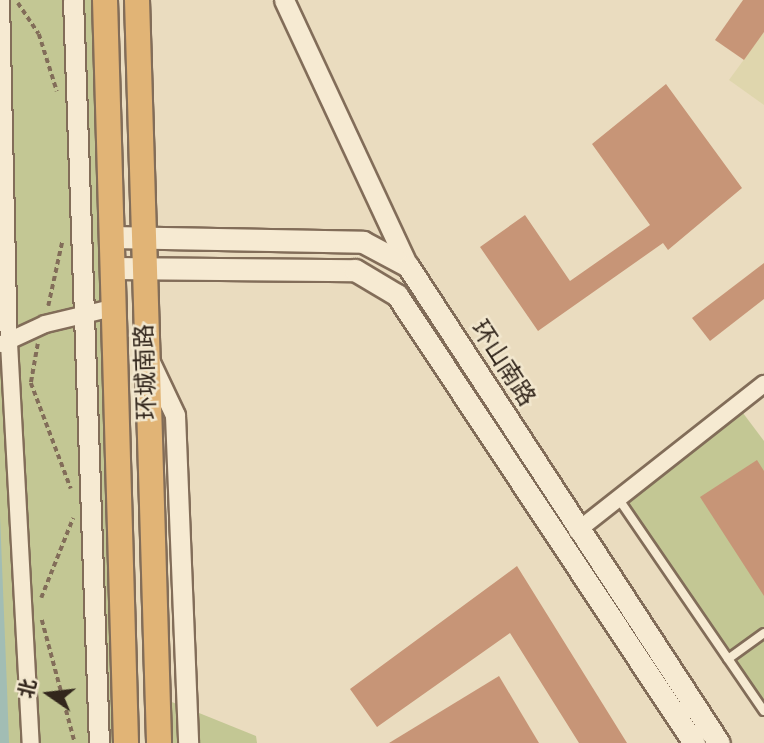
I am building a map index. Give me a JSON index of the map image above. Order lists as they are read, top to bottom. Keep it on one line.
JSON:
{"streets":{"highway":["环城南路"],"main road":["环山南路"]},"crossings":[["环山南路","环城南路"]],"north":"left"}
